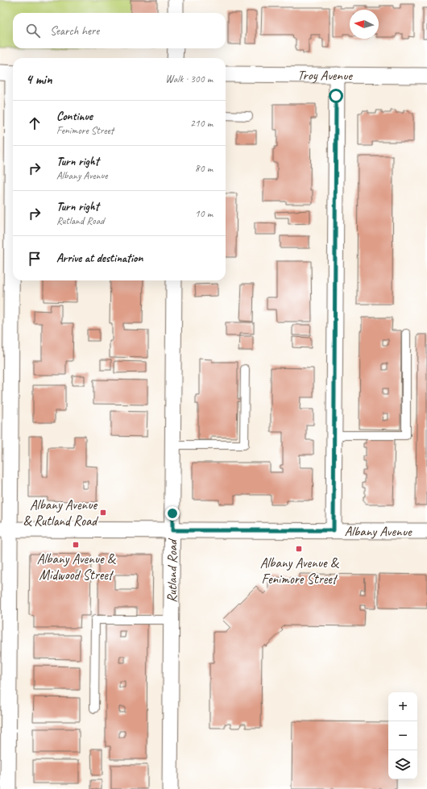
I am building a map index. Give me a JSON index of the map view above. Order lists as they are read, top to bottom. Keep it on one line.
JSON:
{"streets":{"street":["Troy Avenue","Albany Avenue","Rutland Road"]},"crossings":[["Albany Avenue","Rutland Road"]],"places":{"transit":["Albany Avenue & Rutland Road","Albany Avenue & Midwood Street","Albany Avenue & Fenimore Street"]},"north":"left","page":{"search":"Search here","heading":["4 min","Walk · 300 m"],"list":[["Continue","Fenimore Street","210 m"],["Turn right","Albany Avenue","80 m"],["Turn right","Rutland Road","10 m"],"Arrive at destination"],"map_buttons":["+","−"]}}
